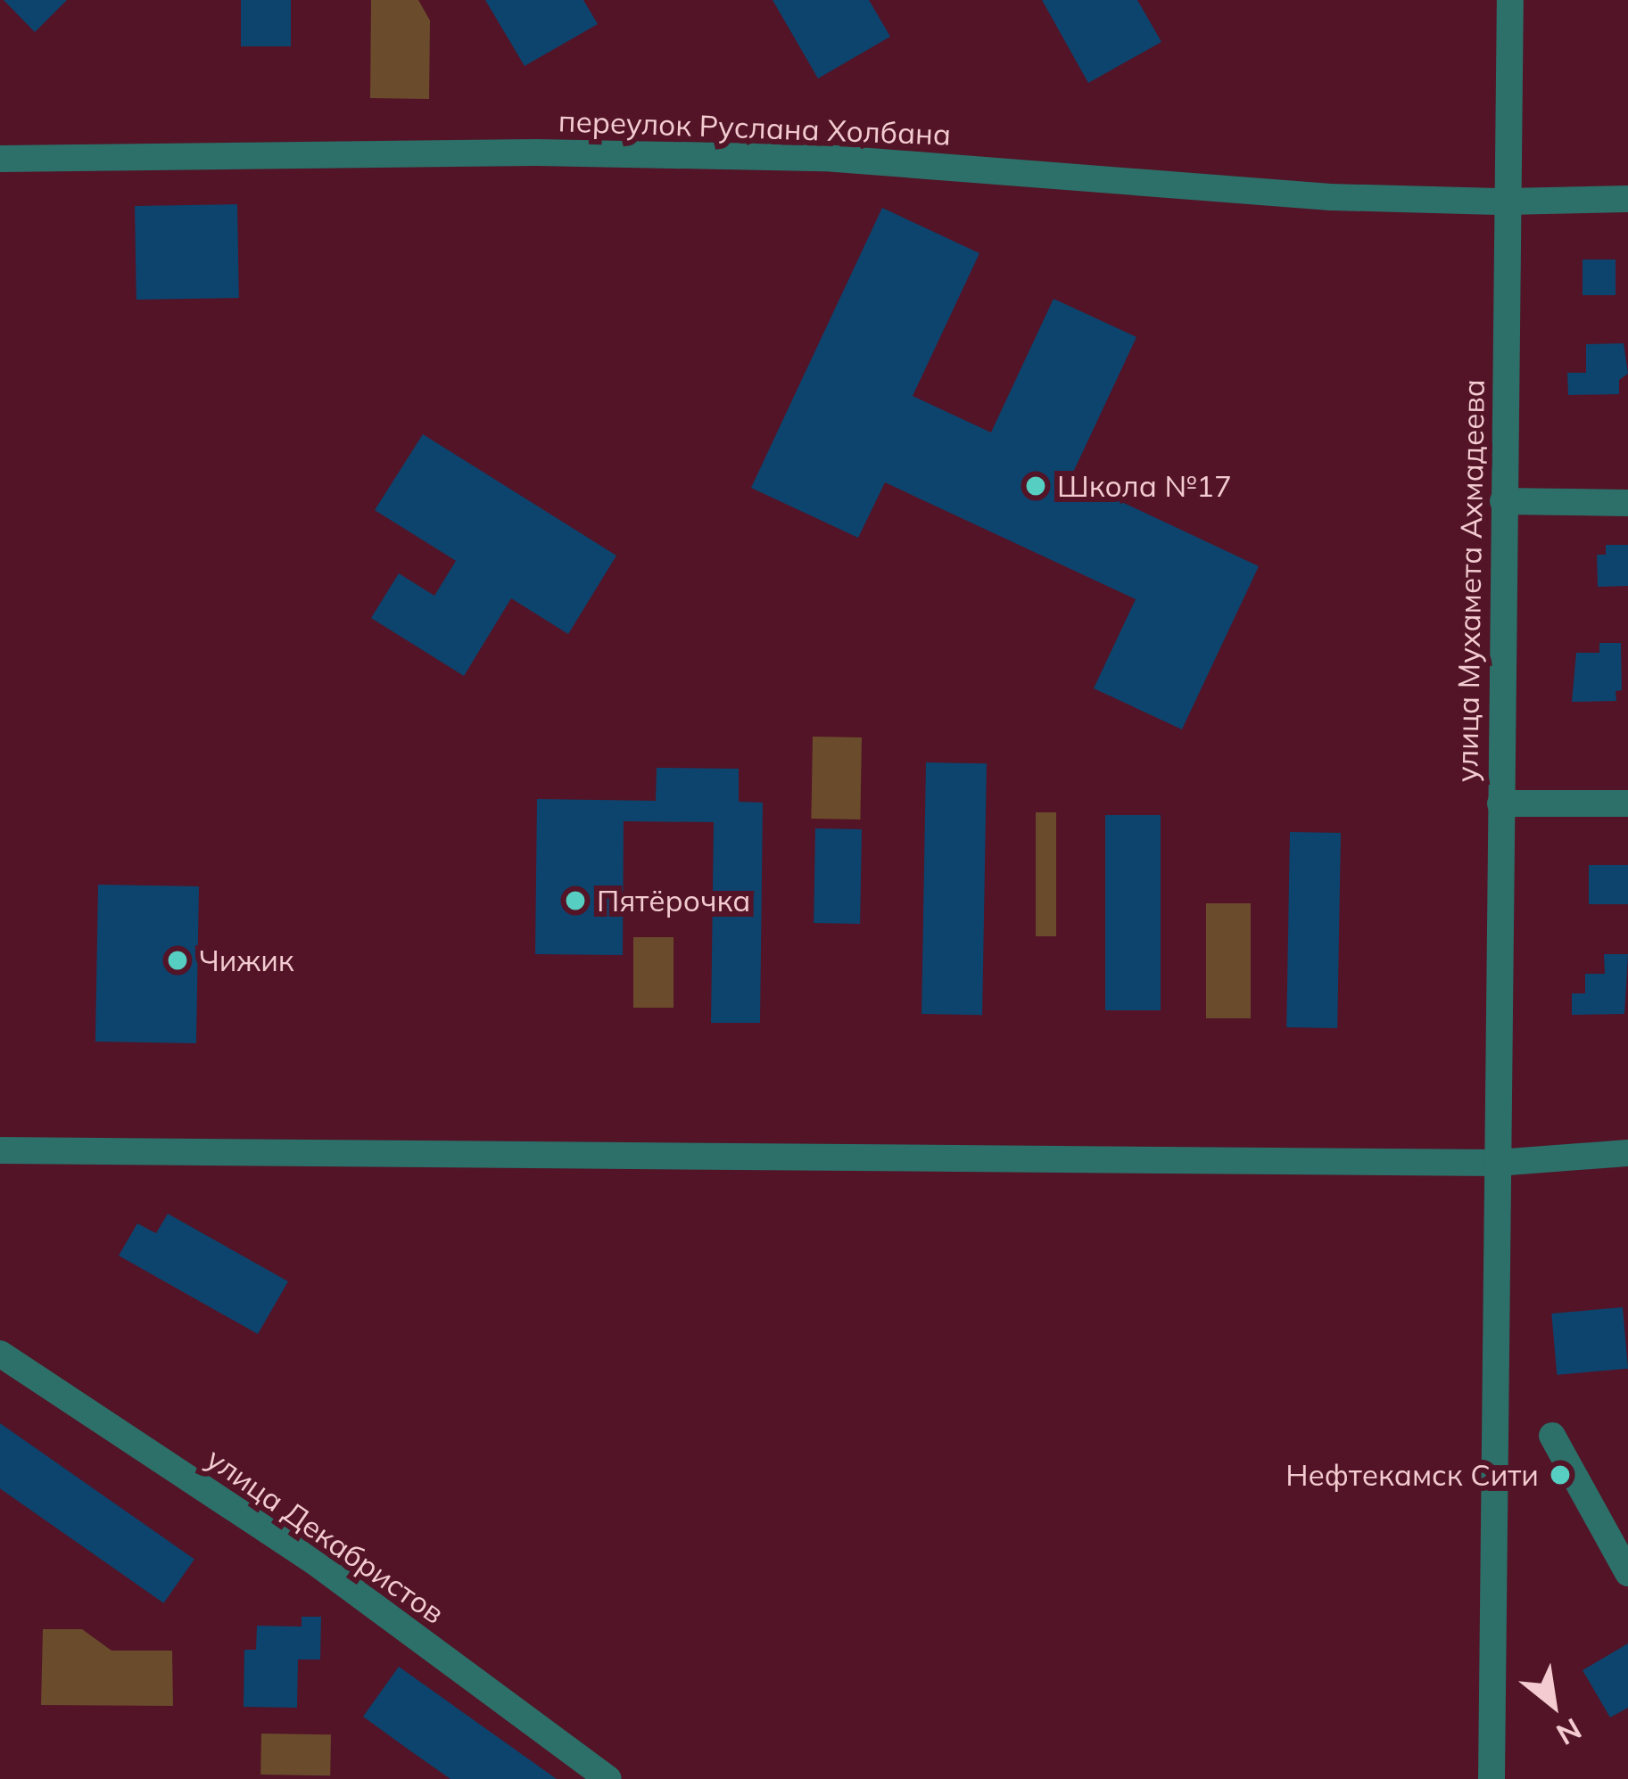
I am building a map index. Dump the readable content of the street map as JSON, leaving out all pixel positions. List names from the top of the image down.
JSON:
{
  "streets": {
    "street": ["переулок Руслана Холбана", "улица Мухамета Ахмадеева", "улица Декабристов"]
  },
  "crossings": [
    ["переулок Руслана Холбана", "улица Мухамета Ахмадеева"]
  ],
  "places": [
    "Школа №17",
    "Пятёрочка",
    "Чижик",
    "Нефтекамск Сити"
  ],
  "north": "bottom right"
}
